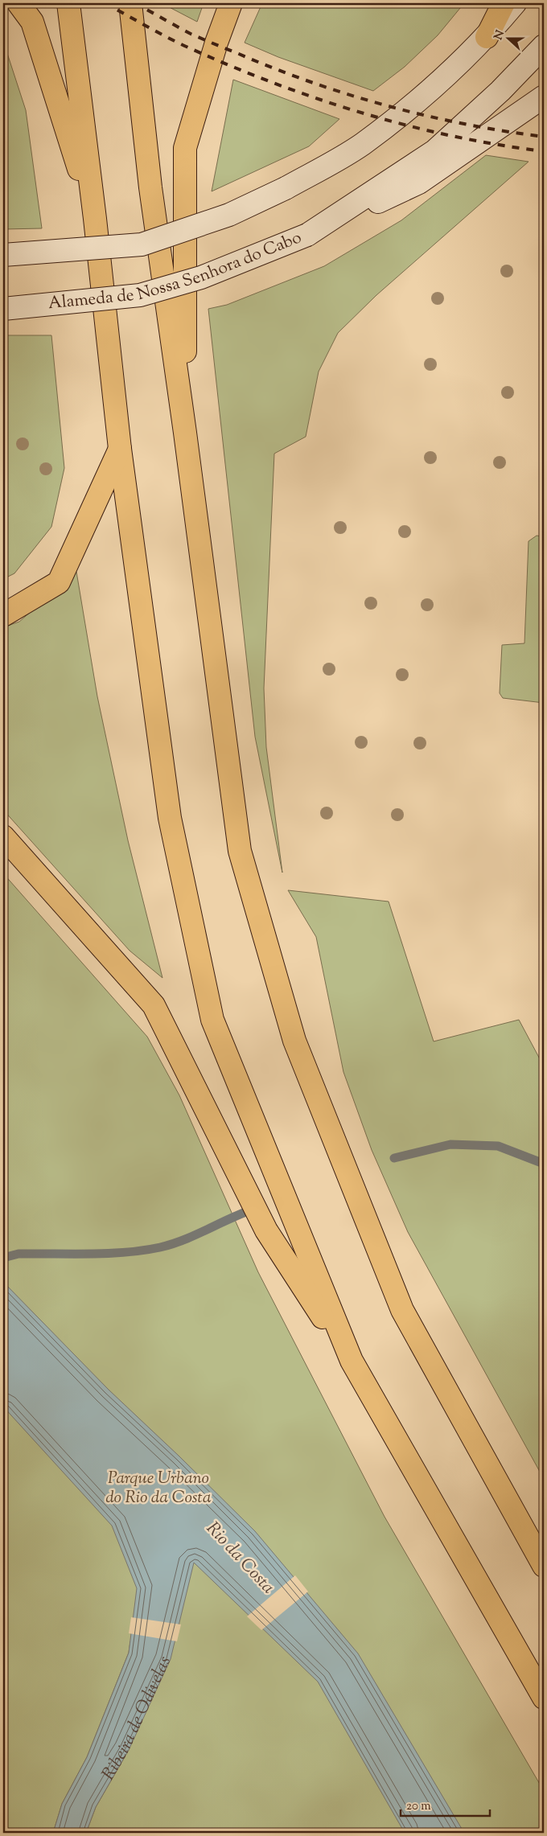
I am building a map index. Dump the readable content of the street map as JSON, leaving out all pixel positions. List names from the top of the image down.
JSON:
{
  "streets": {
    "main road": ["Alameda de Nossa Senhora do Cabo"]
  },
  "water": ["Rio da Costa", "Ribeira de Odivelas"],
  "parks": ["Parque Urbano do Rio da Costa"],
  "scale_bar": "20 m",
  "north": "left"
}
